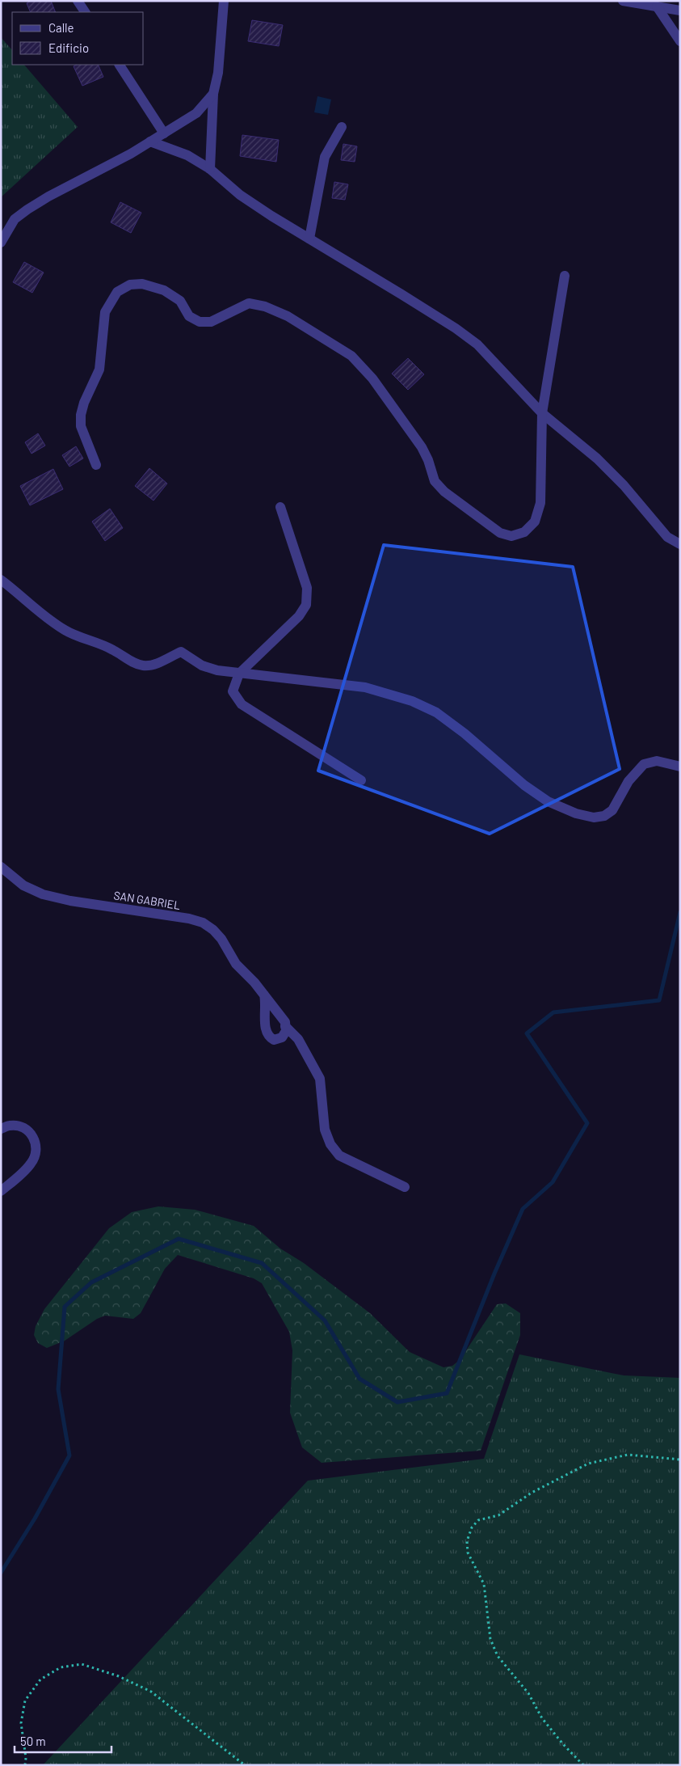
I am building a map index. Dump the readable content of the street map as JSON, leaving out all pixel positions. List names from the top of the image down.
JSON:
{
  "streets": {
    "street": ["SAN GABRIEL"]
  },
  "legend": ["Calle", "Edificio"],
  "scale_bar": "50 m"
}
